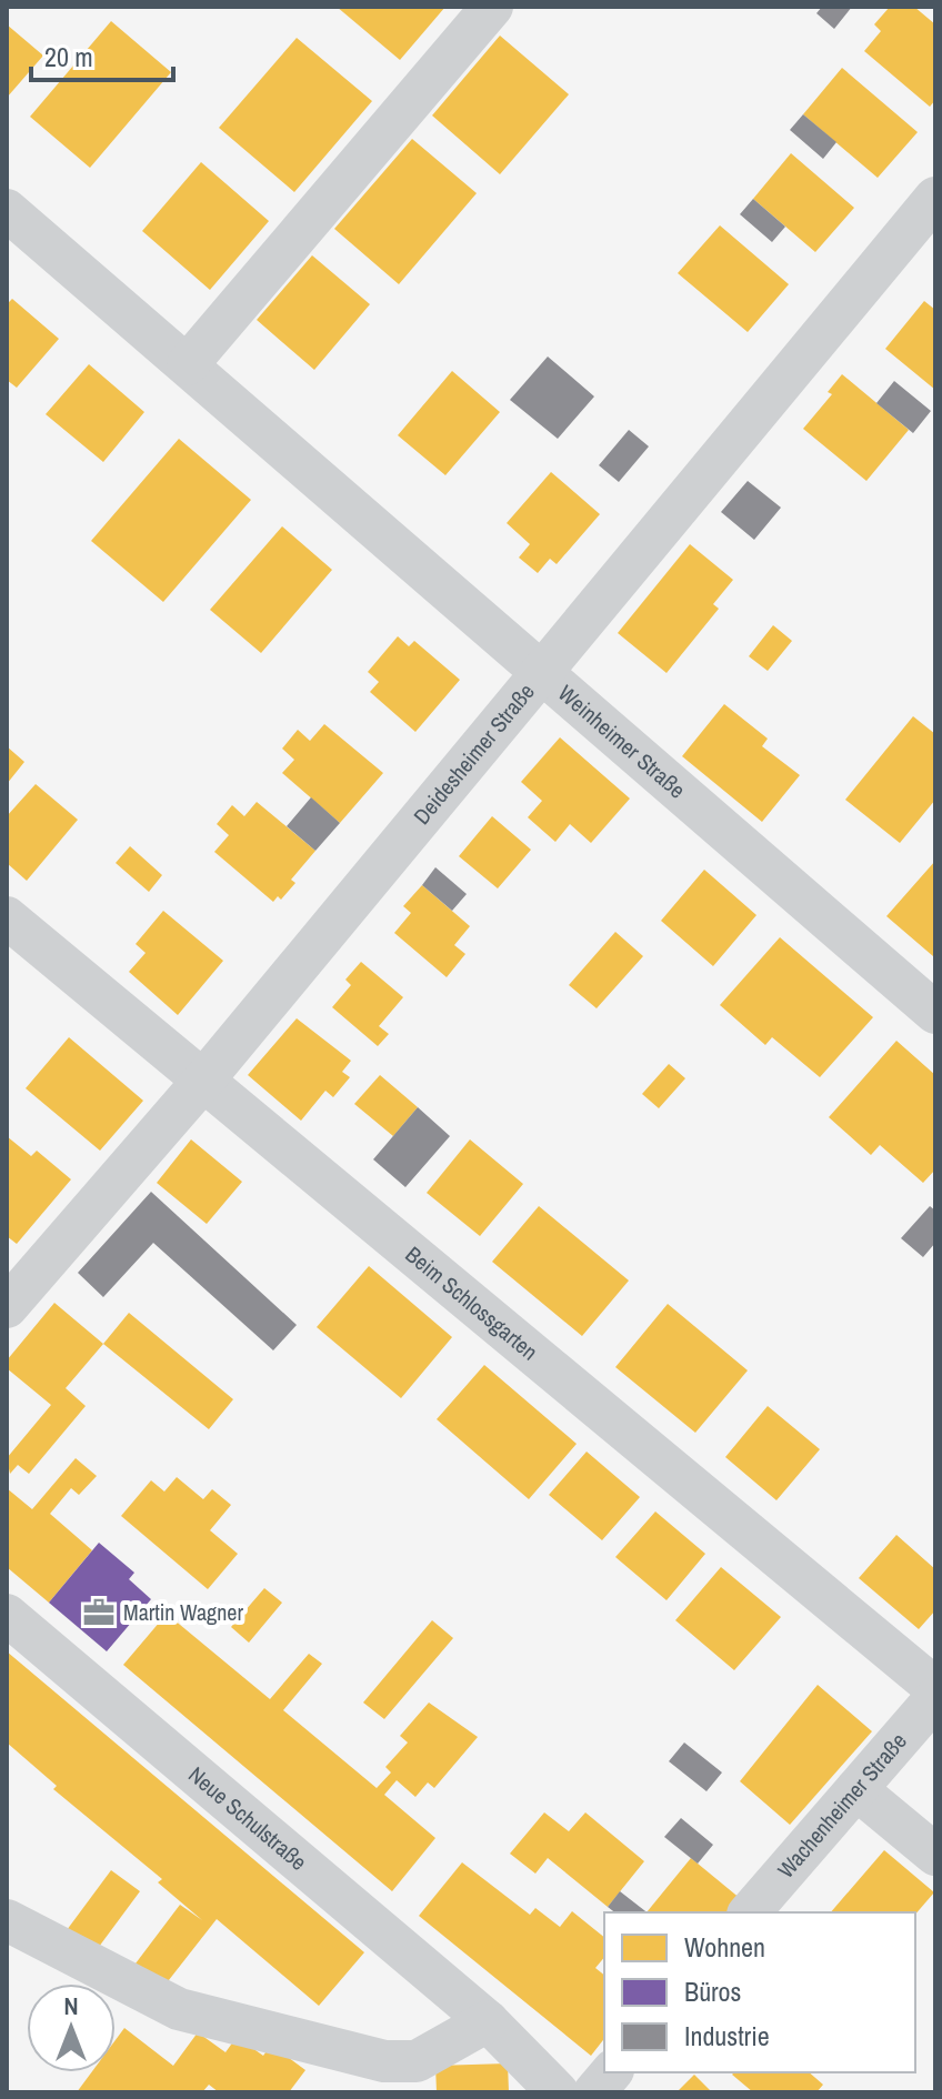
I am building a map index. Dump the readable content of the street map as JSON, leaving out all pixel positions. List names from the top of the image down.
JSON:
{
  "streets": {
    "street": [
      "Weinheimer Straße",
      "Deidesheimer Straße",
      "Beim Schlossgarten",
      "Wachenheimer Straße",
      "Neue Schulstraße"
    ]
  },
  "crossings": [
    ["Weinheimer Straße", "Deidesheimer Straße"],
    ["Deidesheimer Straße", "Beim Schlossgarten"]
  ],
  "places": {
    "office": ["Martin Wagner"]
  },
  "legend": ["Wohnen", "Büros", "Industrie"],
  "scale_bar": "20 m",
  "north": "top"
}
